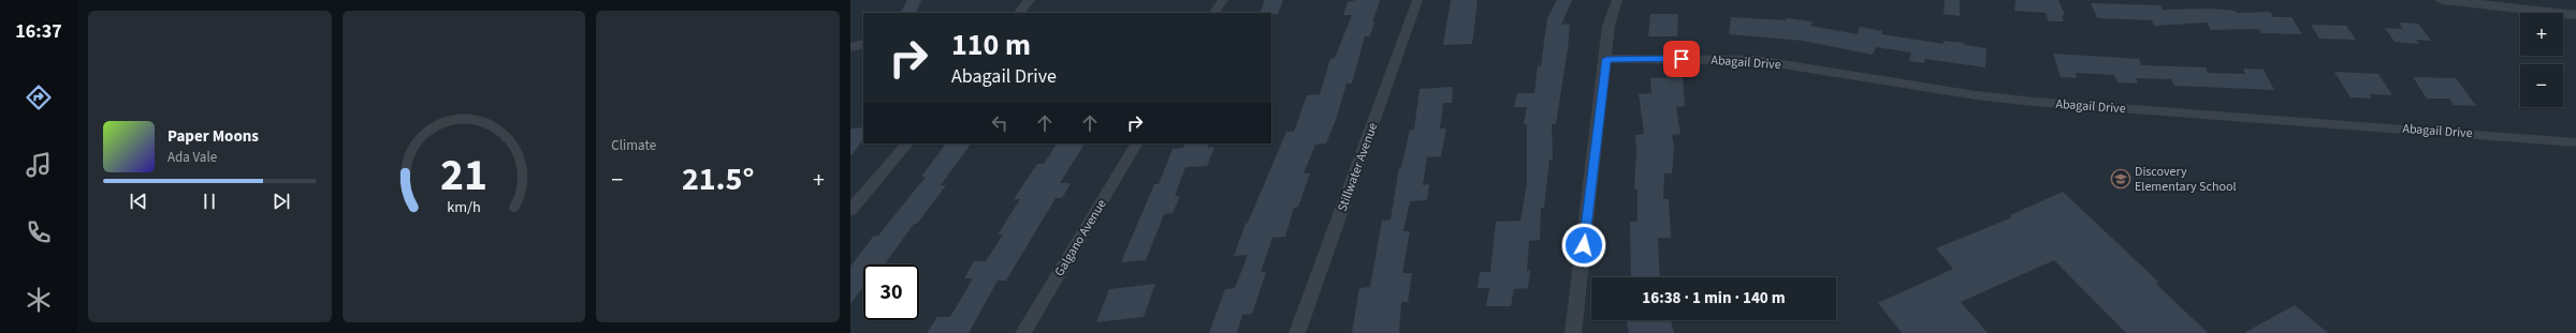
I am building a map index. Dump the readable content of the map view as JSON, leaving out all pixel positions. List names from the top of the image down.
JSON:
{
  "streets": {
    "street": ["Abagail Drive", "Stillwater Avenue", "Galgano Avenue"]
  },
  "places": {
    "school or university": ["Discovery Elementary School"]
  },
  "page": {
    "tabs": "16:37",
    "tile": "Climate",
    "map_buttons": ["+", "−"],
    "turn": ["110 m", "Abagail Drive"],
    "song": ["Paper Moons", "Ada Vale"],
    "heat": ["−", "21.5°", "+"],
    "limit": "30",
    "trip": "16:38 · 1 min · 140 m",
    "gauge": ["21", "km/h"]
  }
}
